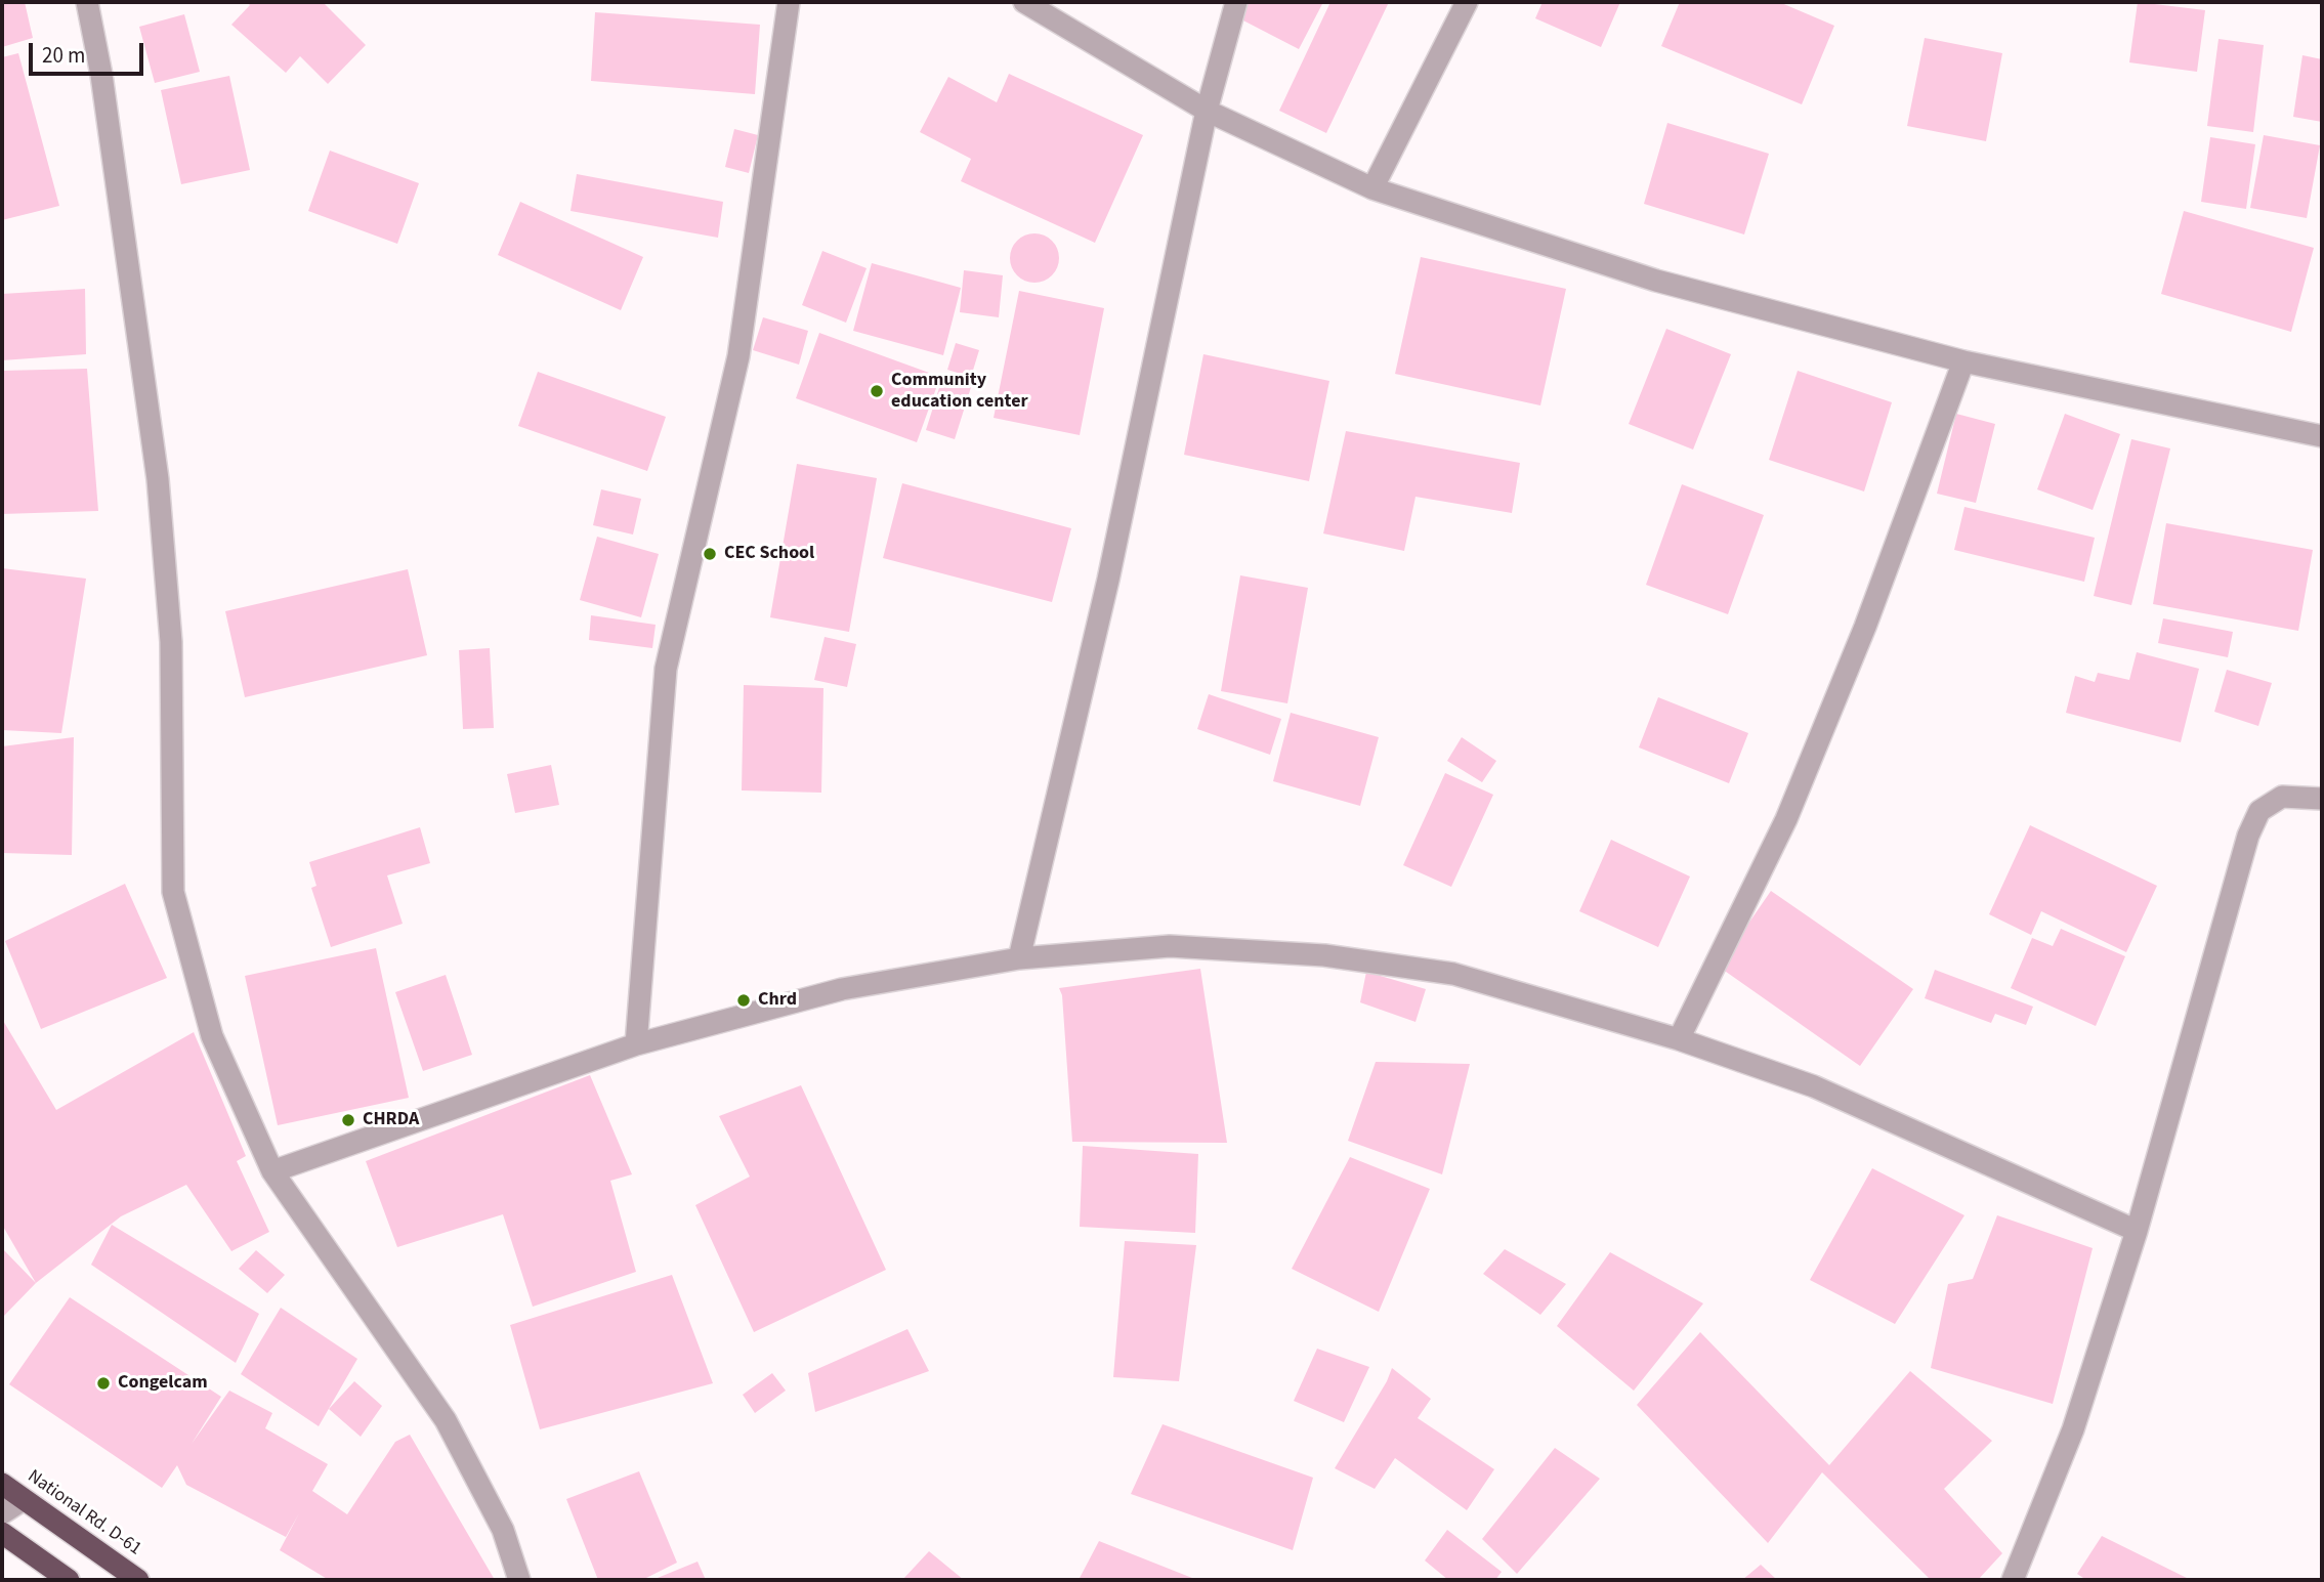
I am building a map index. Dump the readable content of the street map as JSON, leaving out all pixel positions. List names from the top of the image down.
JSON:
{
  "streets": {
    "highway": ["National Rd. D-61"]
  },
  "places": [
    "Community education center",
    "CEC School",
    "Chrd",
    "CHRDA",
    "Congelcam"
  ],
  "scale_bar": "20 m"
}
